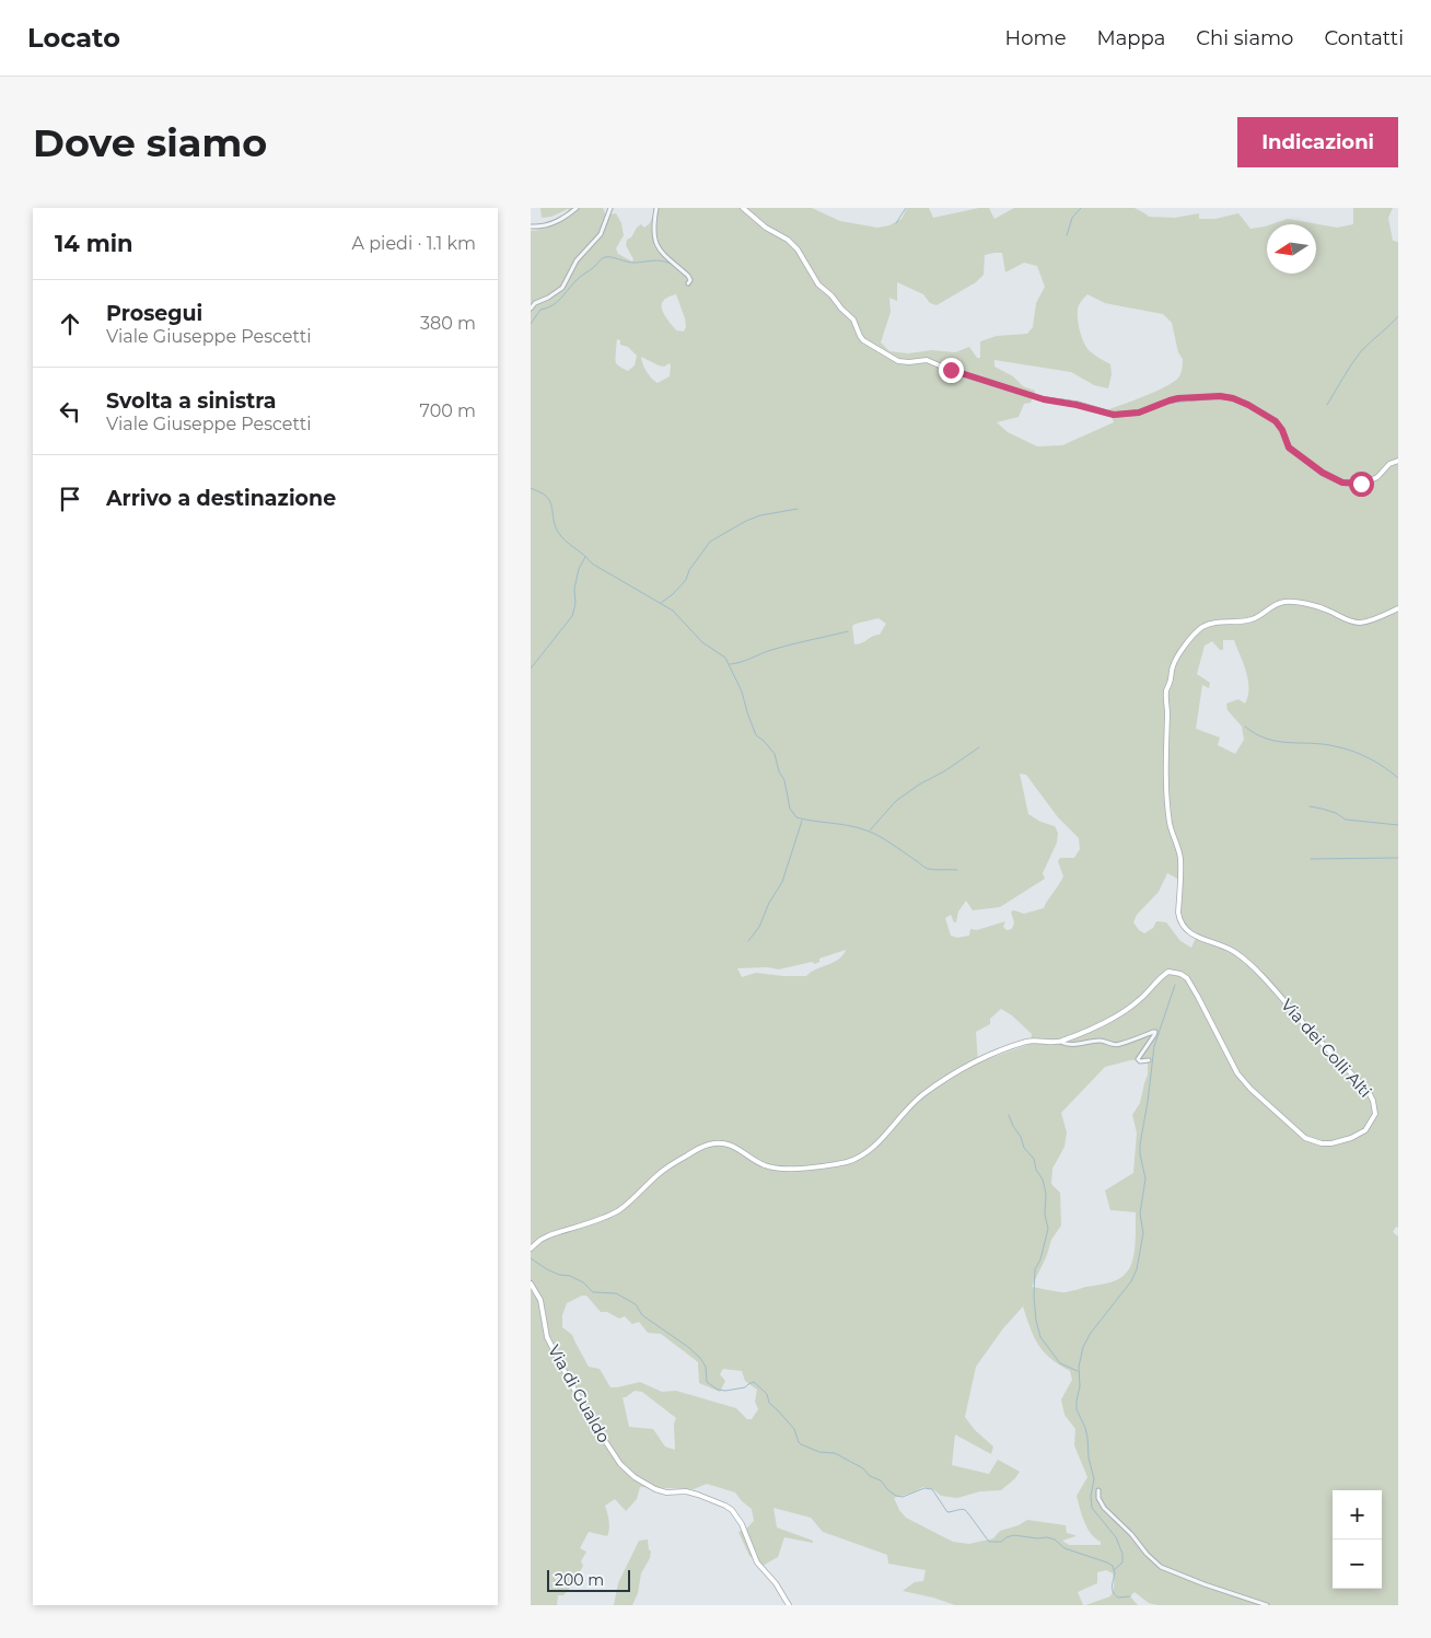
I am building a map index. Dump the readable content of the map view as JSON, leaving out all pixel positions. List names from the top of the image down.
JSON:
{
  "streets": {
    "street": ["Via dei Colli Alti", "Via di Gualdo"]
  },
  "scale_bar": "200 m",
  "north": "left",
  "page": {
    "header": "Locato",
    "nav": [
      "Home",
      "Mappa",
      "Chi siamo",
      "Contatti"
    ],
    "buttons": "Indicazioni",
    "title": "Dove siamo",
    "heading": ["14 min", "A piedi · 1.1 km"],
    "list": [
      ["Prosegui", "Viale Giuseppe Pescetti", "380 m"],
      ["Svolta a sinistra", "Viale Giuseppe Pescetti", "700 m"],
      "Arrivo a destinazione"
    ],
    "map_buttons": ["+", "−"],
    "scale": "200 m"
  }
}
